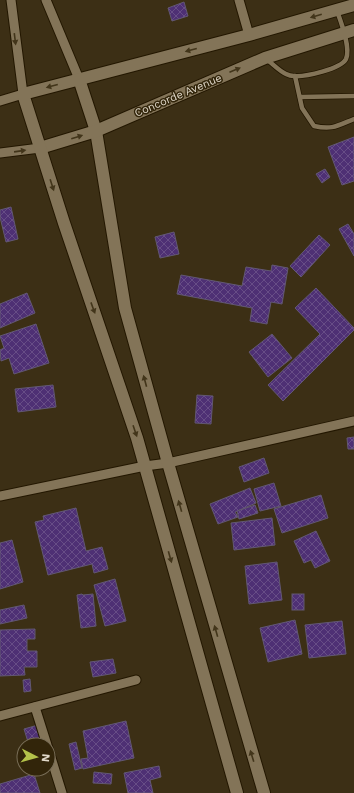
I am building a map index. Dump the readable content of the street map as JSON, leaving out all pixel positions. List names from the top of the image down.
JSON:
{
  "streets": {
    "street": ["Concorde Avenue"]
  },
  "north": "right"
}
